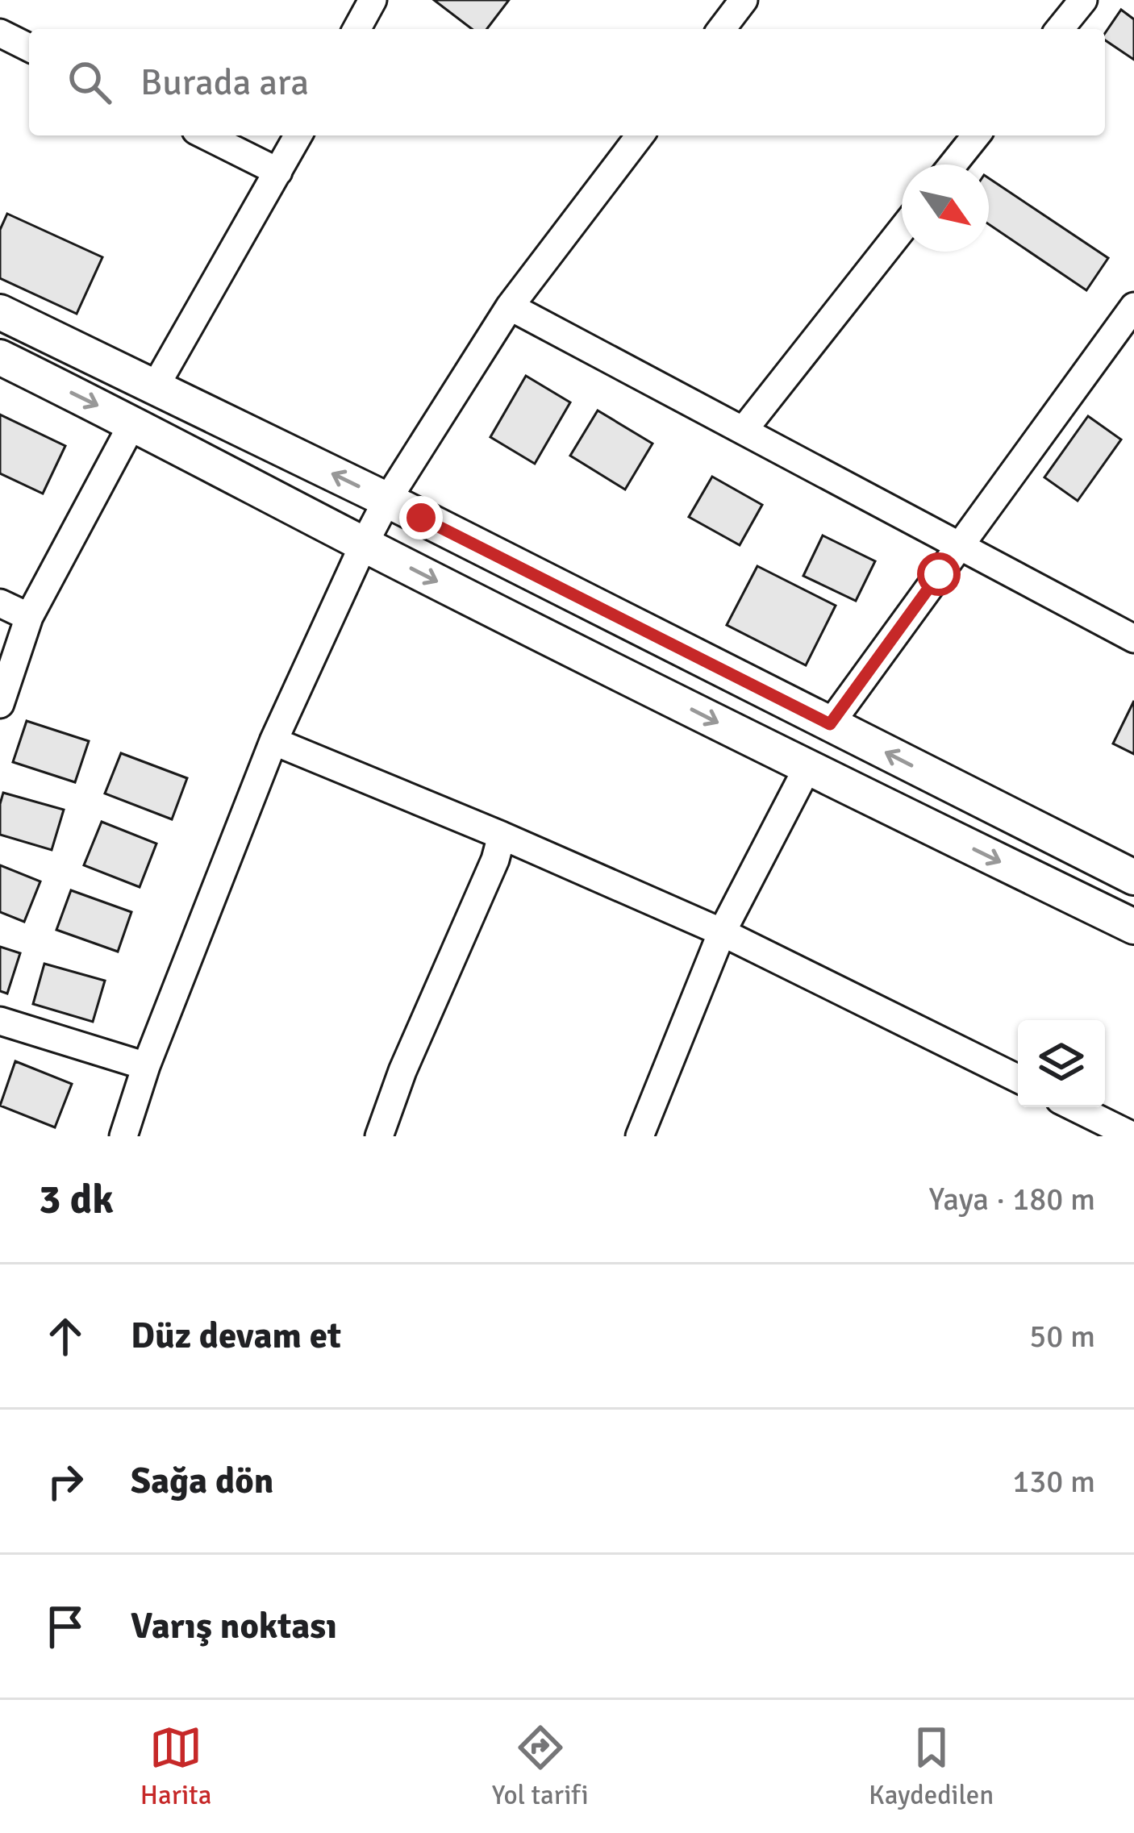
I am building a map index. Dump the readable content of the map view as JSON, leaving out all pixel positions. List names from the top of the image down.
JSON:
{
  "north": "bottom right",
  "page": {
    "search": "Burada ara",
    "heading": ["3 dk", "Yaya · 180 m"],
    "list": [
      ["Düz devam et", "50 m"],
      ["Sağa dön", "130 m"],
      "Varış noktası"
    ],
    "nav": ["Harita", "Yol tarifi", "Kaydedilen"]
  }
}
